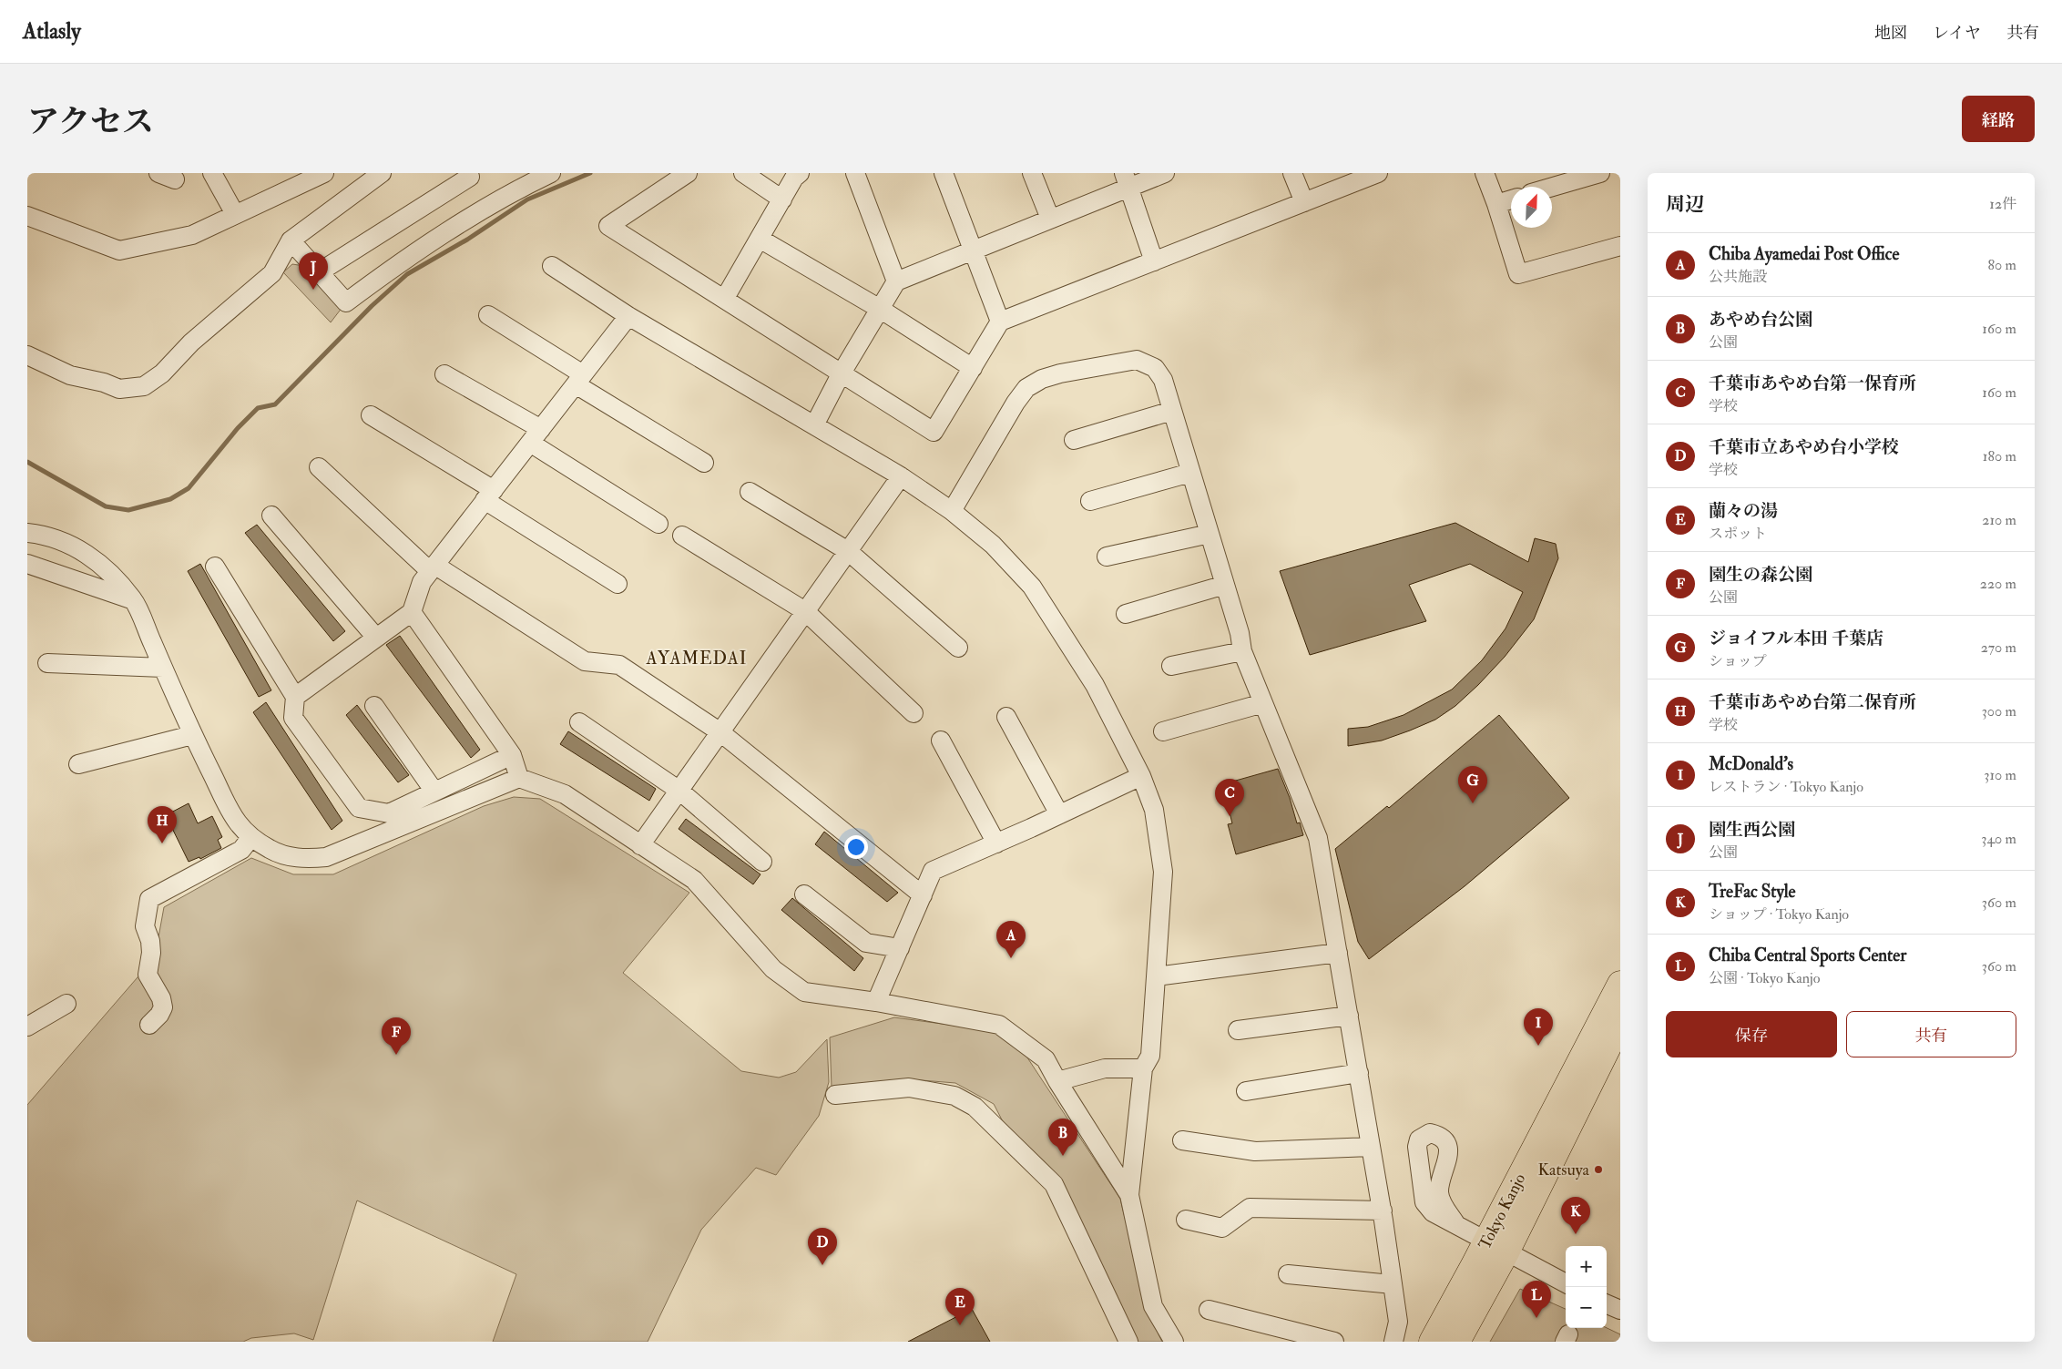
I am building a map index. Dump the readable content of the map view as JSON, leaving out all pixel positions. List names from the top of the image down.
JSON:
{
  "streets": {
    "highway": ["Tokyo Kanjo"]
  },
  "districts": ["AYAMEDAI"],
  "places": ["Katsuya"],
  "north": "top right",
  "page": {
    "header": "Atlasly",
    "nav": ["地図", "レイヤ", "共有"],
    "title": "アクセス",
    "buttons": [
      "経路",
      ["保存", "共有"]
    ],
    "heading": ["周辺", "12件"],
    "list": [
      {
        "mark": "A",
        "name": "Chiba Ayamedai Post Office",
        "note": "公共施設",
        "value": "80 m"
      },
      {
        "mark": "B",
        "name": "あやめ台公園",
        "note": "公園",
        "value": "160 m"
      },
      {
        "mark": "C",
        "name": "千葉市あやめ台第一保育所",
        "note": "学校",
        "value": "160 m"
      },
      {
        "mark": "D",
        "name": "千葉市立あやめ台小学校",
        "note": "学校",
        "value": "180 m"
      },
      {
        "mark": "E",
        "name": "蘭々の湯",
        "note": "スポット",
        "value": "210 m"
      },
      {
        "mark": "F",
        "name": "園生の森公園",
        "note": "公園",
        "value": "220 m"
      },
      {
        "mark": "G",
        "name": "ジョイフル本田 千葉店",
        "note": "ショップ",
        "value": "270 m"
      },
      {
        "mark": "H",
        "name": "千葉市あやめ台第二保育所",
        "note": "学校",
        "value": "300 m"
      },
      {
        "mark": "I",
        "name": "McDonald's",
        "note": "レストラン · Tokyo Kanjo",
        "value": "310 m"
      },
      {
        "mark": "J",
        "name": "園生西公園",
        "note": "公園",
        "value": "340 m"
      },
      {
        "mark": "K",
        "name": "TreFac Style",
        "note": "ショップ · Tokyo Kanjo",
        "value": "360 m"
      },
      {
        "mark": "L",
        "name": "Chiba Central Sports Center",
        "note": "公園 · Tokyo Kanjo",
        "value": "360 m"
      }
    ],
    "pins": [
      "J",
      "G",
      "C",
      "H",
      "A",
      "I",
      "F",
      "B",
      "K",
      "D",
      "L",
      "E"
    ],
    "map_buttons": ["+", "−"]
  }
}
